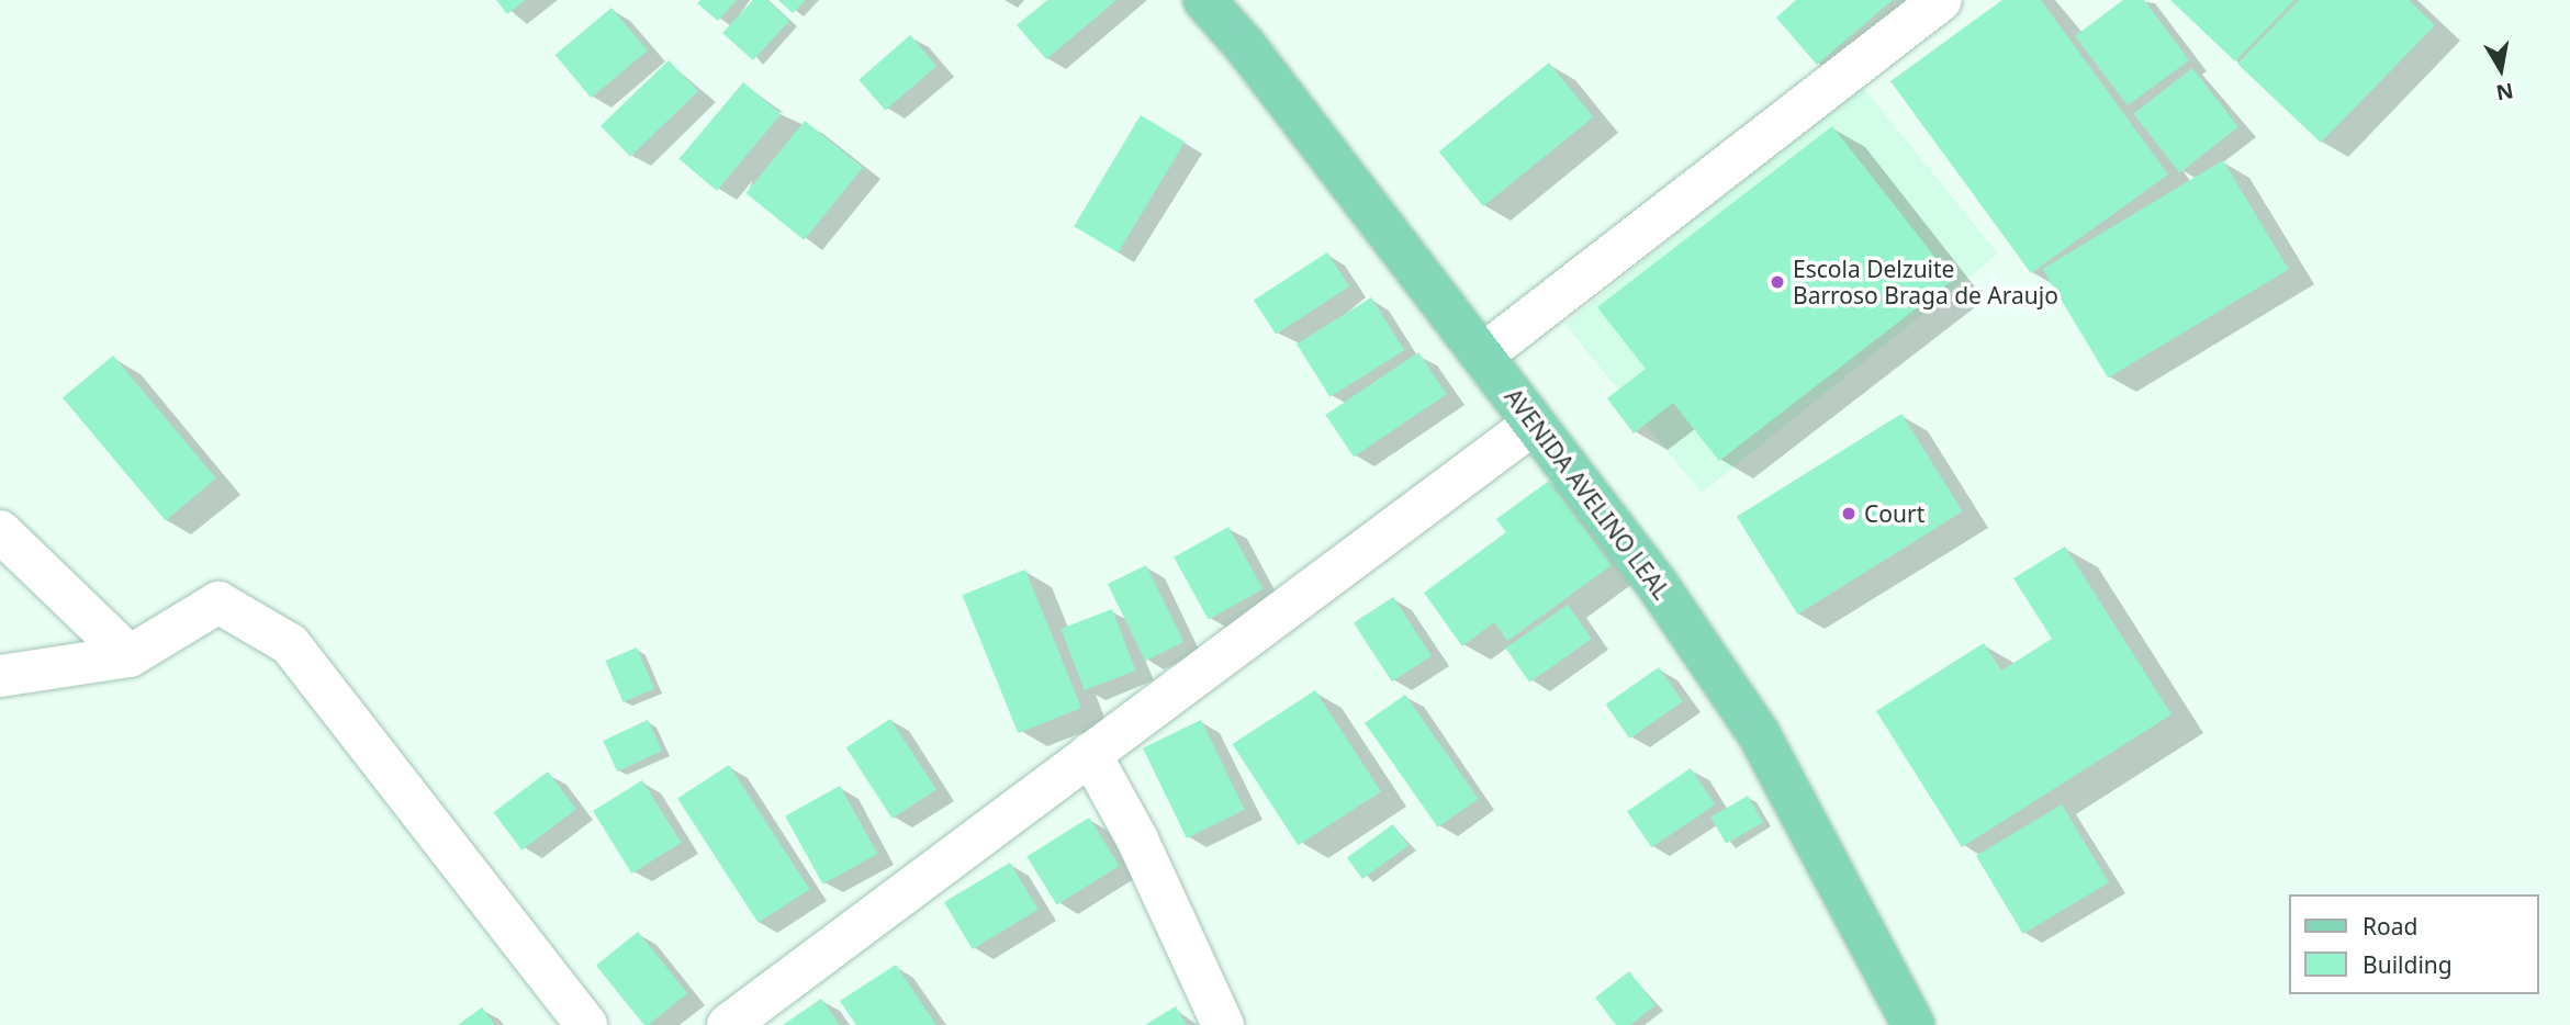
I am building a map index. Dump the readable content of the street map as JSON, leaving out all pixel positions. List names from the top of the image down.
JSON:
{
  "streets": {
    "main road": ["AVENIDA AVELINO LEAL"]
  },
  "places": ["Escola Delzuite Barroso Braga de Araujo", "Court"],
  "legend": ["Road", "Building"],
  "north": "bottom"
}
